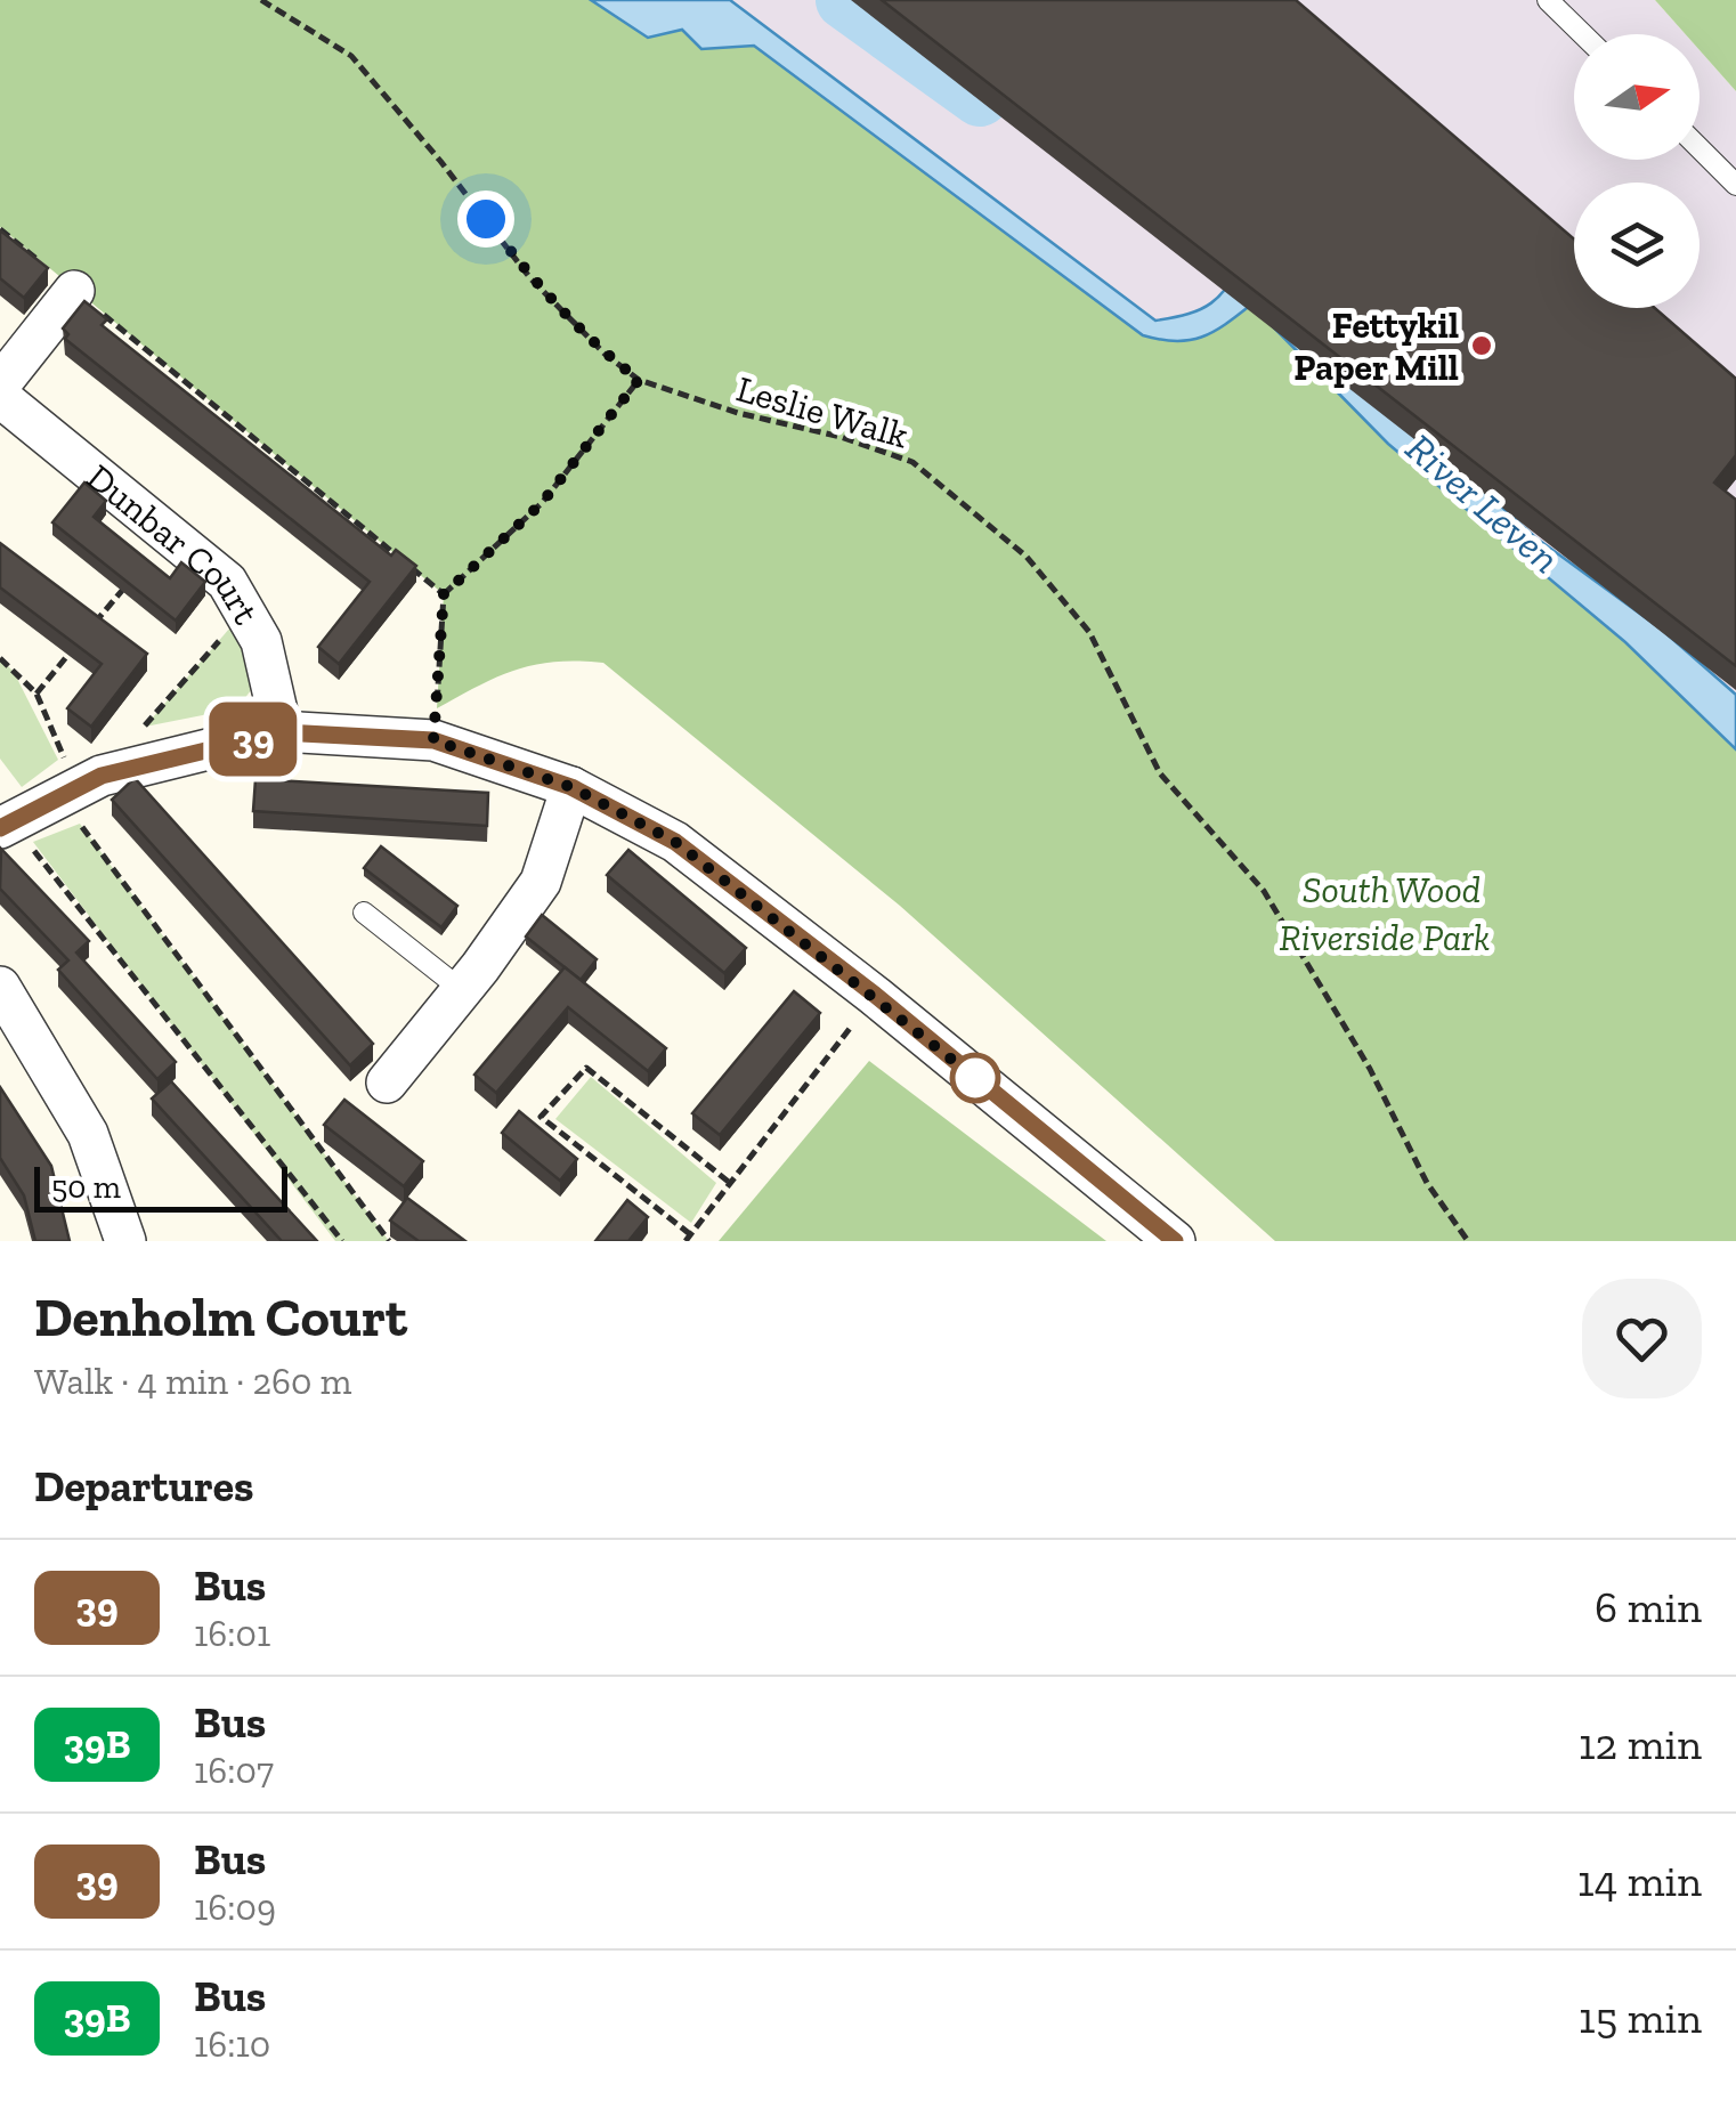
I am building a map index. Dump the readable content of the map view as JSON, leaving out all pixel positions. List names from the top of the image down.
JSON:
{
  "streets": {
    "street": ["Dunbar Court"],
    "path": ["Leslie Walk"]
  },
  "water": ["River Leven"],
  "parks": ["South Wood", "Riverside Park"],
  "places": ["Fettykil Paper Mill"],
  "lines": ["bus line 39"],
  "scale_bar": "50 m",
  "north": "right",
  "page": {
    "on_map": "39",
    "scale": "50 m",
    "heading": [
      ["Denholm Court", "Walk · 4 min · 260 m"],
      "Departures"
    ],
    "list": [
      {
        "mark": "39",
        "name": "Bus",
        "note": "16:01",
        "value": "6 min"
      },
      {
        "mark": "39B",
        "name": "Bus",
        "note": "16:07",
        "value": "12 min"
      },
      {
        "mark": "39",
        "name": "Bus",
        "note": "16:09",
        "value": "14 min"
      },
      {
        "mark": "39B",
        "name": "Bus",
        "note": "16:10",
        "value": "15 min"
      }
    ]
  }
}
